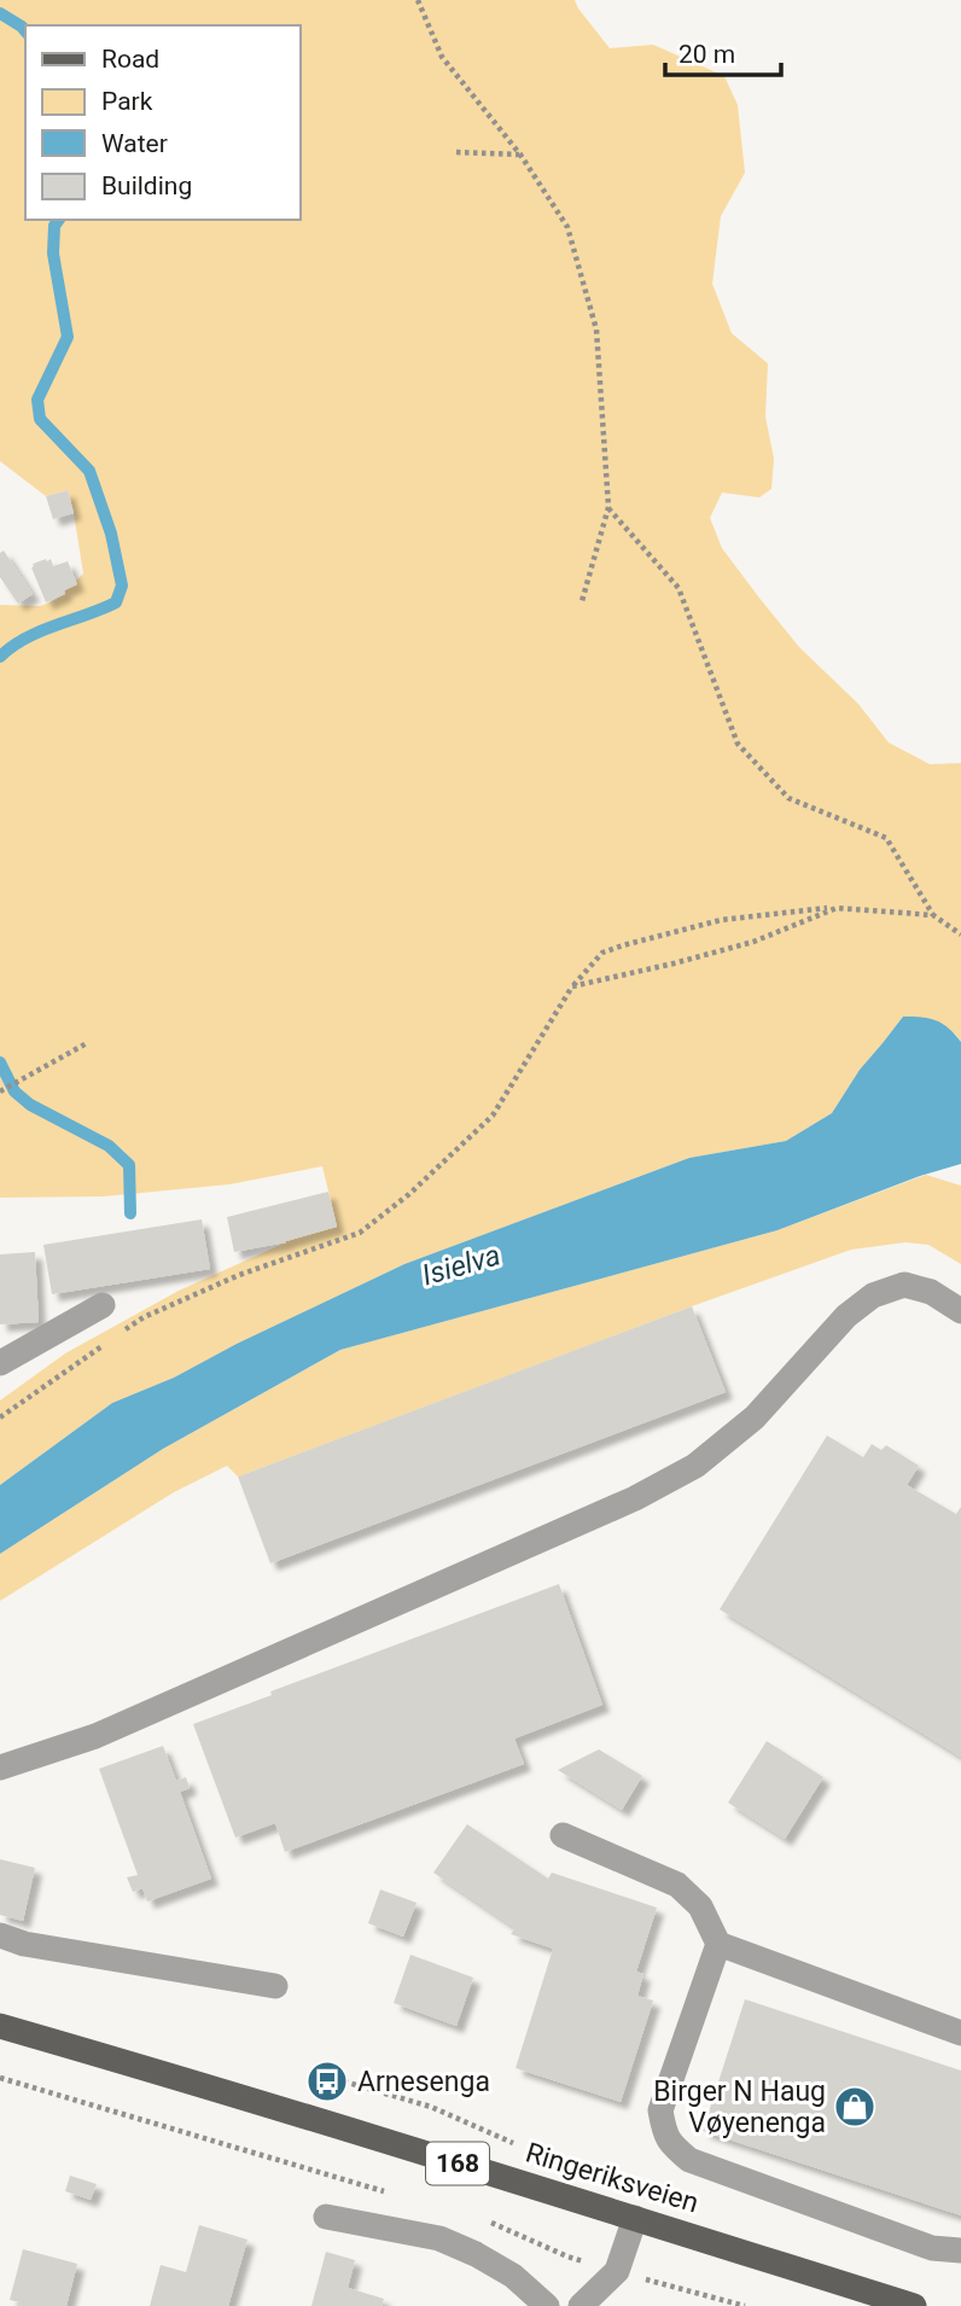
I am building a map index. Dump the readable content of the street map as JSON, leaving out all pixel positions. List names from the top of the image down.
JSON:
{
  "streets": {
    "main road": ["168", "Ringeriksveien"]
  },
  "water": ["Isielva"],
  "places": {
    "bus stop": ["Arnesenga"],
    "shop": ["Birger N Haug Vøyenenga"]
  },
  "legend": [
    "Road",
    "Park",
    "Water",
    "Building"
  ],
  "scale_bar": "20 m"
}
